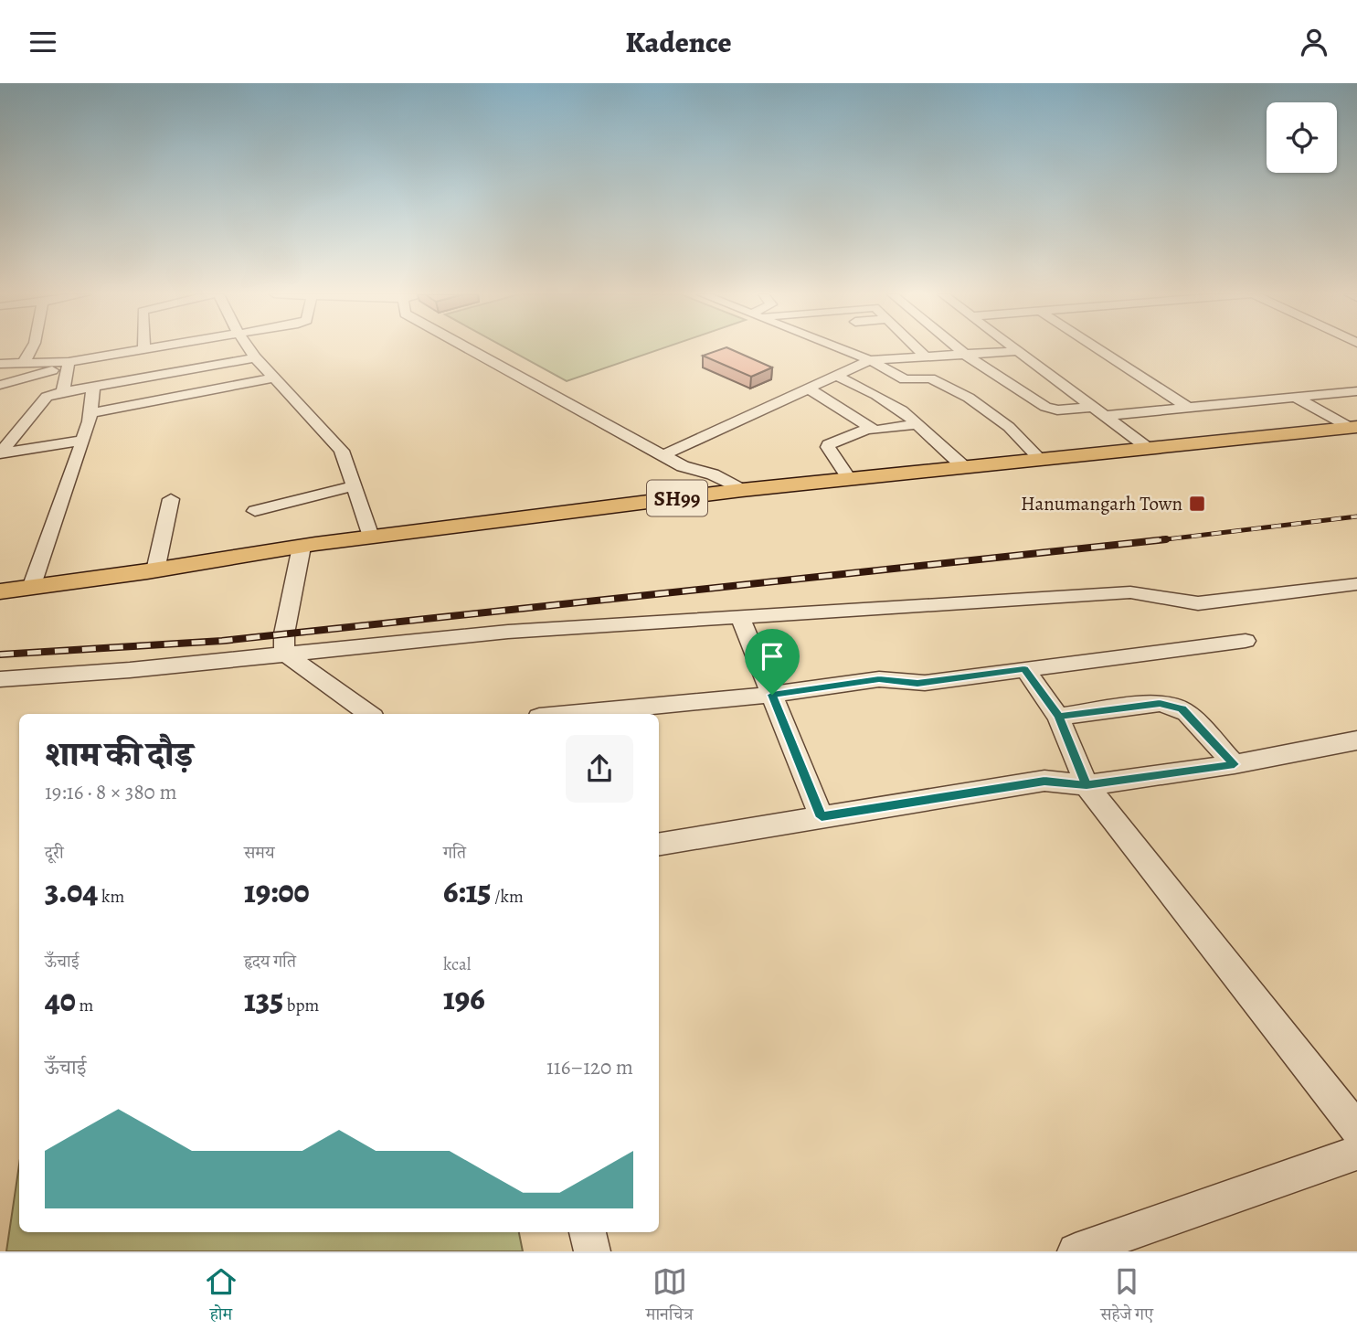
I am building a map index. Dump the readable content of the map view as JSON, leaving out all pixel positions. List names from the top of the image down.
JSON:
{
  "streets": {
    "main road": ["SH99"]
  },
  "places": {
    "transit": ["Hanumangarh Town"]
  },
  "page": {
    "header": "Kadence",
    "heading": ["शाम की दौड़", "19:16 · 8 × 380 m"],
    "stats": [
      ["दूरी", "3.04 km"],
      ["समय", "19:00"],
      ["गति", "6:15 /km"],
      ["ऊँचाई", "40 m"],
      ["हृदय गति", "135 bpm"],
      ["kcal", "196"]
    ],
    "chart": ["ऊँचाई", "116–120 m"],
    "tabs": ["होम", "मानचित्र", "सहेजे गए"]
  }
}
